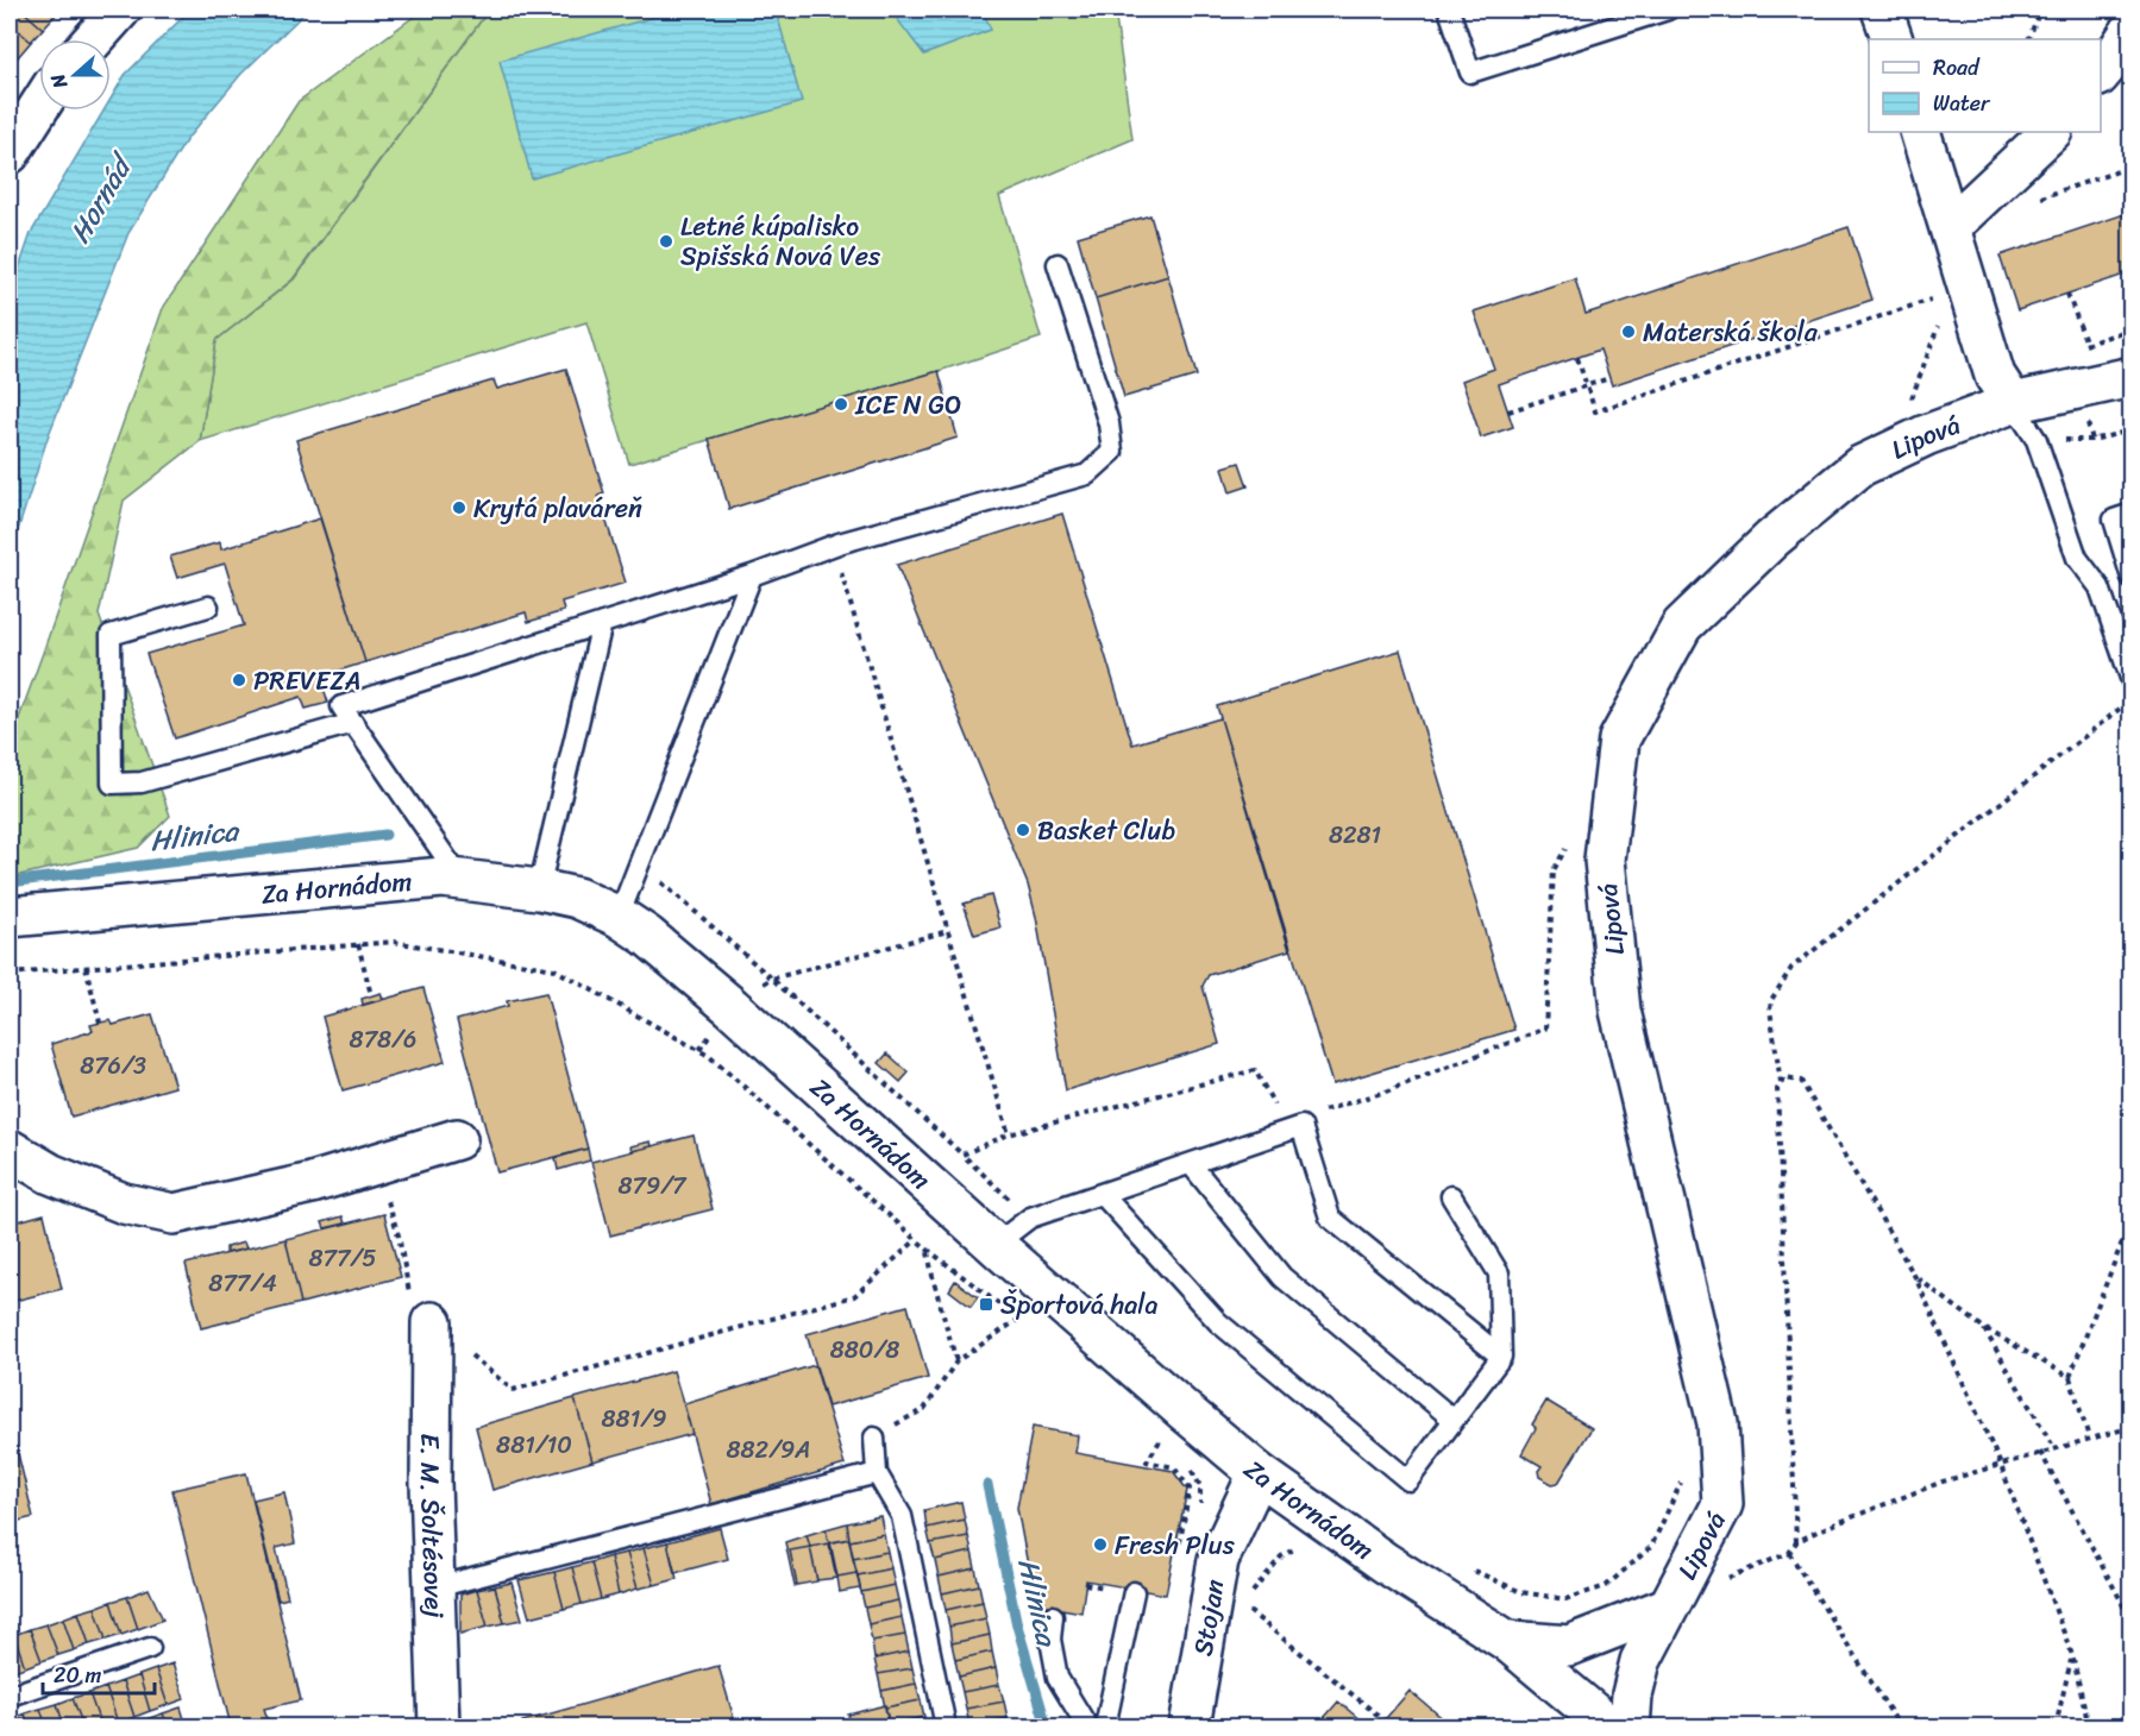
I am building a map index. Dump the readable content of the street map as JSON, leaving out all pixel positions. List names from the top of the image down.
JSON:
{
  "streets": {
    "street": [
      "Lipová",
      "Za Hornádom",
      "E. M. Šoltésovej",
      "Stojan"
    ]
  },
  "crossings": [
    ["Lipová", "Za Hornádom"],
    ["Za Hornádom", "Stojan"]
  ],
  "water": ["Hornád", "Hlinica"],
  "places": {
    "other": [
      "Letné kúpalisko Spišská Nová Ves",
      "Materská škola",
      "ICE N GO",
      "Krytá plaváreň",
      "PREVEZA",
      "Basket Club",
      "Fresh Plus"
    ],
    "transit": ["Športová hala"]
  },
  "house_numbers": [
    "8281",
    "878/6",
    "876/3",
    "879/7",
    "877/5",
    "877/4",
    "880/8",
    "881/9",
    "881/10",
    "882/9A"
  ],
  "legend": ["Road", "Water"],
  "scale_bar": "20 m",
  "north": "left"
}
